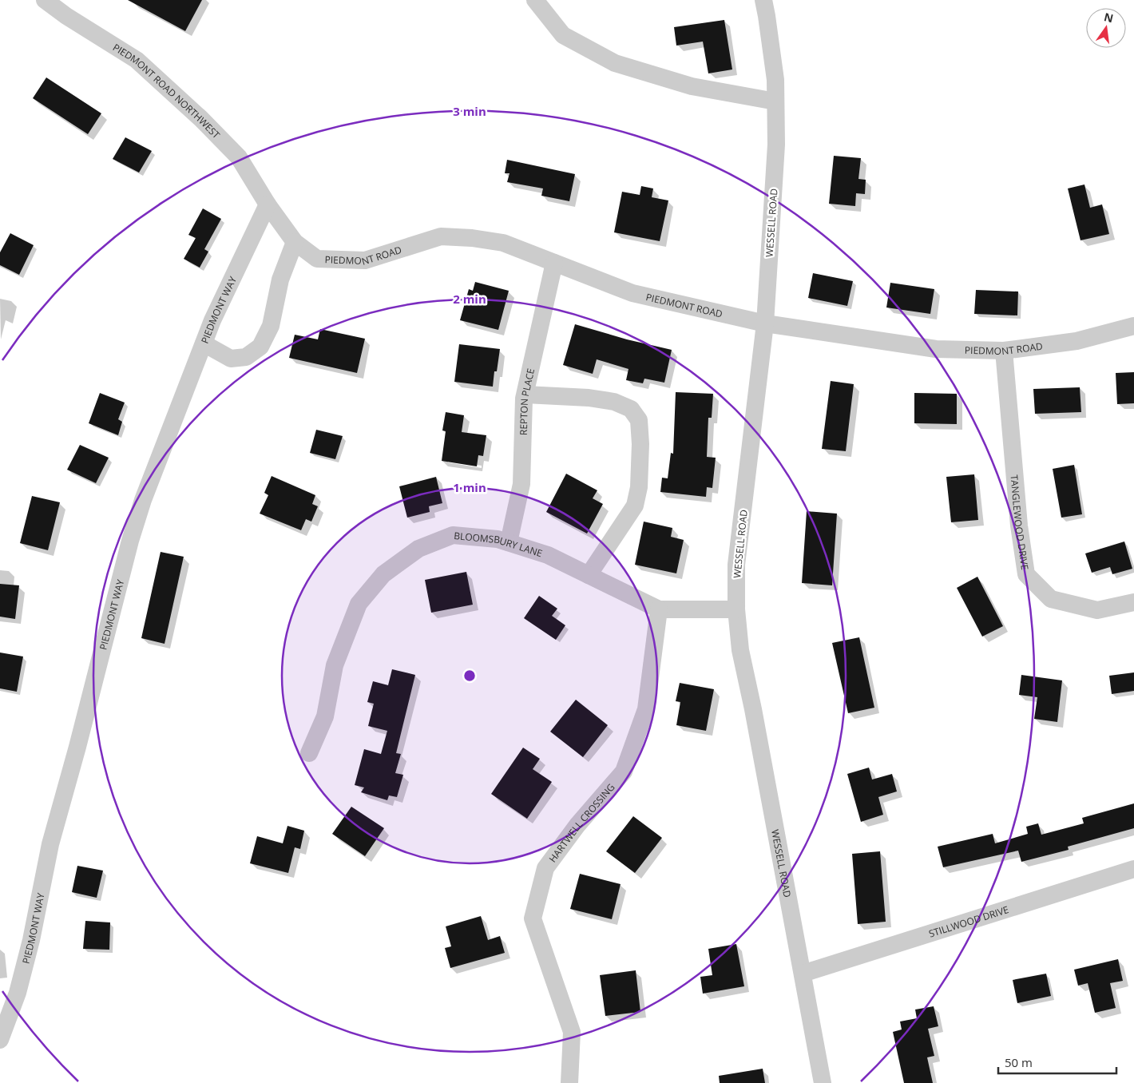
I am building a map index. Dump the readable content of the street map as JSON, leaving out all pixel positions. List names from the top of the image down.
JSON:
{
  "streets": {
    "street": [
      "PIEDMONT ROAD NORTHWEST",
      "WESSELL ROAD",
      "PIEDMONT ROAD",
      "PIEDMONT WAY",
      "REPTON PLACE",
      "TANGLEWOOD DRIVE",
      "BLOOMSBURY LANE",
      "HARTWELL CROSSING",
      "STILLWOOD DRIVE"
    ]
  },
  "crossings": [
    ["PIEDMONT ROAD NORTHWEST", "PIEDMONT ROAD"],
    ["PIEDMONT ROAD NORTHWEST", "PIEDMONT WAY"],
    ["WESSELL ROAD", "PIEDMONT ROAD"],
    ["WESSELL ROAD", "BLOOMSBURY LANE"],
    ["WESSELL ROAD", "STILLWOOD DRIVE"],
    ["PIEDMONT ROAD", "PIEDMONT WAY"],
    ["PIEDMONT ROAD", "REPTON PLACE"],
    ["PIEDMONT ROAD", "TANGLEWOOD DRIVE"],
    ["REPTON PLACE", "BLOOMSBURY LANE"],
    ["BLOOMSBURY LANE", "HARTWELL CROSSING"]
  ],
  "scale_bar": "50 m",
  "north": "top",
  "rings": ["3 min", "2 min", "1 min"]
}
